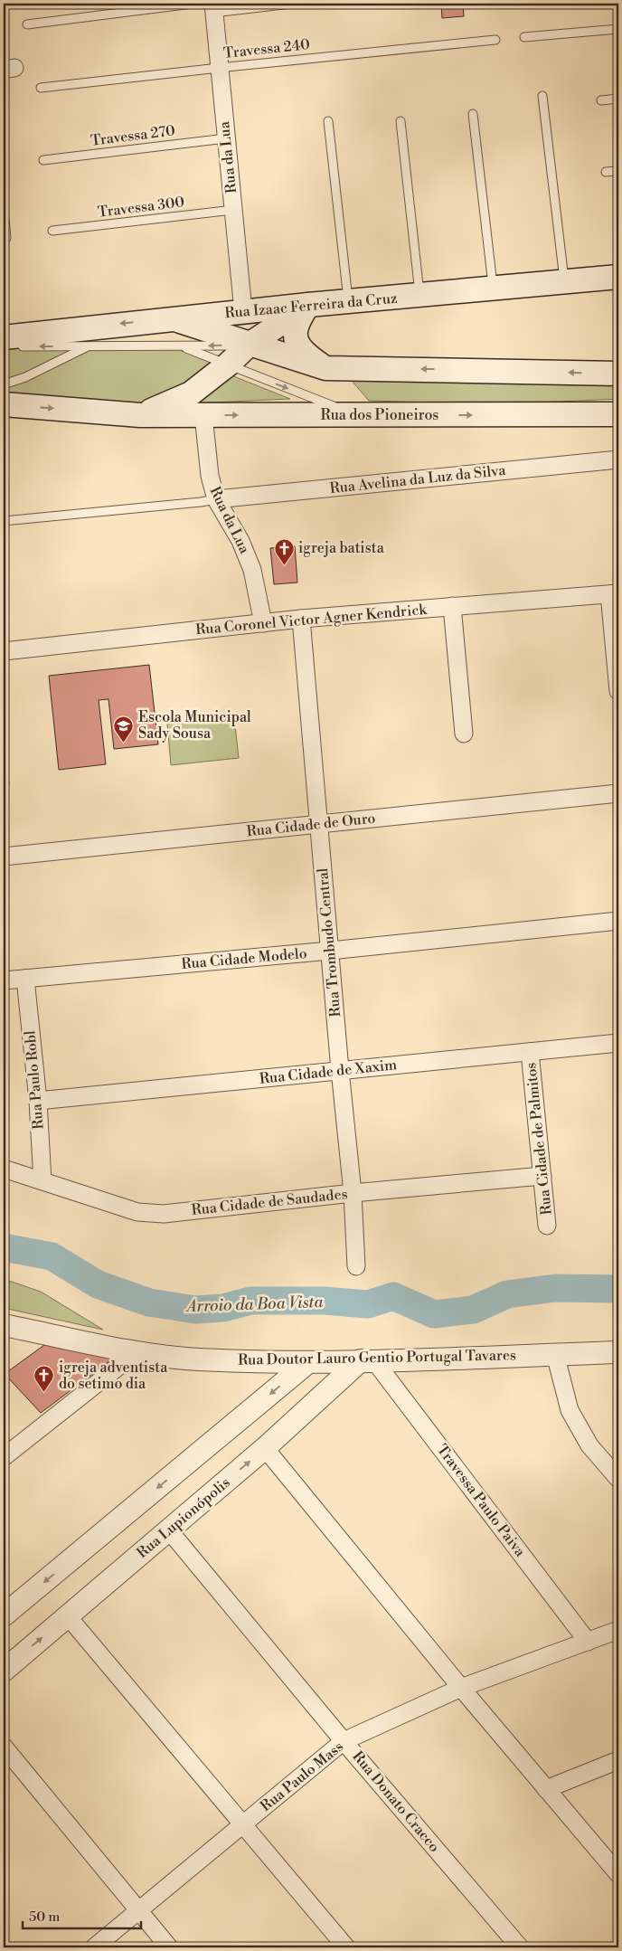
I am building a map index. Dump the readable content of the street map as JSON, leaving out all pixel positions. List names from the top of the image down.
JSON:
{
  "streets": {
    "main road": ["Rua Izaac Ferreira da Cruz", "Rua dos Pioneiros"],
    "street": [
      "Rua da Lua",
      "Rua Avelina da Luz da Silva",
      "Rua Coronel Victor Agner Kendrick",
      "Rua Cidade de Ouro",
      "Rua Trombudo Central",
      "Rua Cidade Modelo",
      "Rua Cidade de Xaxim",
      "Rua Paulo Robl",
      "Rua Cidade de Palmitos",
      "Rua Cidade de Saudades",
      "Rua Doutor Lauro Gentio Portugal Tavares",
      "Travessa Paulo Paiva",
      "Rua Lupionópolis",
      "Rua Paulo Mass",
      "Rua Donato Cracco"
    ],
    "lane": ["Travessa 240", "Travessa 270", "Travessa 300"]
  },
  "crossings": [
    ["Travessa 240", "Rua da Lua"],
    ["Travessa 270", "Rua da Lua"],
    ["Rua da Lua", "Travessa 300"],
    ["Rua da Lua", "Rua Izaac Ferreira da Cruz"],
    ["Rua da Lua", "Rua dos Pioneiros"],
    ["Rua da Lua", "Rua Avelina da Luz da Silva"],
    ["Rua da Lua", "Rua Coronel Victor Agner Kendrick"],
    ["Rua Coronel Victor Agner Kendrick", "Rua Trombudo Central"],
    ["Rua Cidade de Ouro", "Rua Trombudo Central"],
    ["Rua Trombudo Central", "Rua Cidade Modelo"],
    ["Rua Trombudo Central", "Rua Cidade de Xaxim"],
    ["Rua Trombudo Central", "Rua Cidade de Saudades"],
    ["Rua Cidade Modelo", "Rua Paulo Robl"],
    ["Rua Cidade de Xaxim", "Rua Paulo Robl"],
    ["Rua Cidade de Xaxim", "Rua Cidade de Palmitos"],
    ["Rua Paulo Robl", "Rua Cidade de Saudades"],
    ["Rua Cidade de Palmitos", "Rua Cidade de Saudades"],
    ["Rua Doutor Lauro Gentio Portugal Tavares", "Travessa Paulo Paiva"],
    ["Rua Doutor Lauro Gentio Portugal Tavares", "Rua Lupionópolis"],
    ["Travessa Paulo Paiva", "Rua Lupionópolis"],
    ["Travessa Paulo Paiva", "Rua Paulo Mass"],
    ["Rua Lupionópolis", "Rua Donato Cracco"],
    ["Rua Paulo Mass", "Rua Donato Cracco"]
  ],
  "water": ["Arroio da Boa Vista"],
  "places": {
    "church": ["igreja batista", "igreja adventista do setimo dia"],
    "school or university": ["Escola Municipal Sady Sousa"]
  },
  "scale_bar": "50 m"
}
